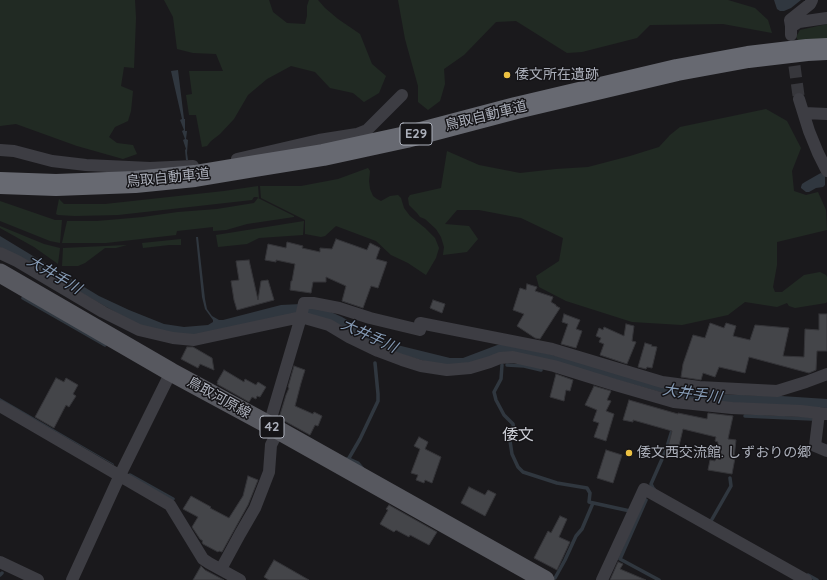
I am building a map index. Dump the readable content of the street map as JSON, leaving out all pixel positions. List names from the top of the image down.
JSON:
{
  "streets": {
    "highway": ["鳥取自動車道", "E29"],
    "main road": ["鳥取河原線", "42"]
  },
  "districts": ["倭文"],
  "water": ["大井手川"],
  "places": ["倭文所在遺跡", "倭文西交流館. しずおりの郷"]
}
